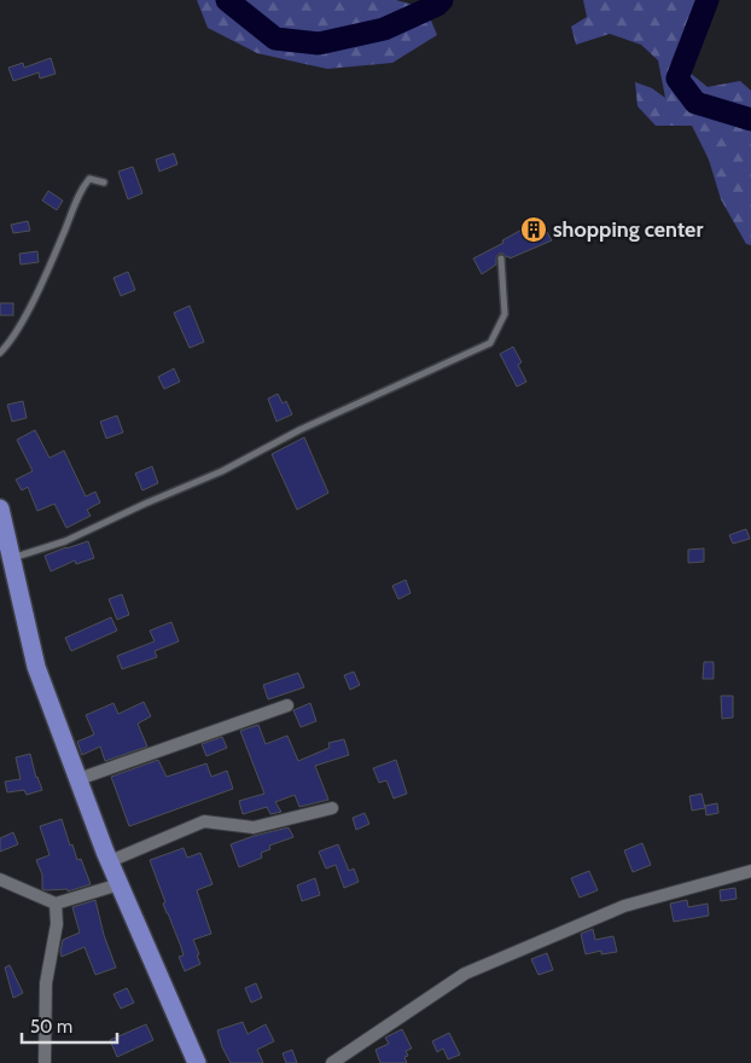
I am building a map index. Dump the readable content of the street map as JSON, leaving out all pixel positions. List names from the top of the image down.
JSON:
{
  "places": {
    "building": ["shopping center"]
  },
  "scale_bar": "50 m"
}
